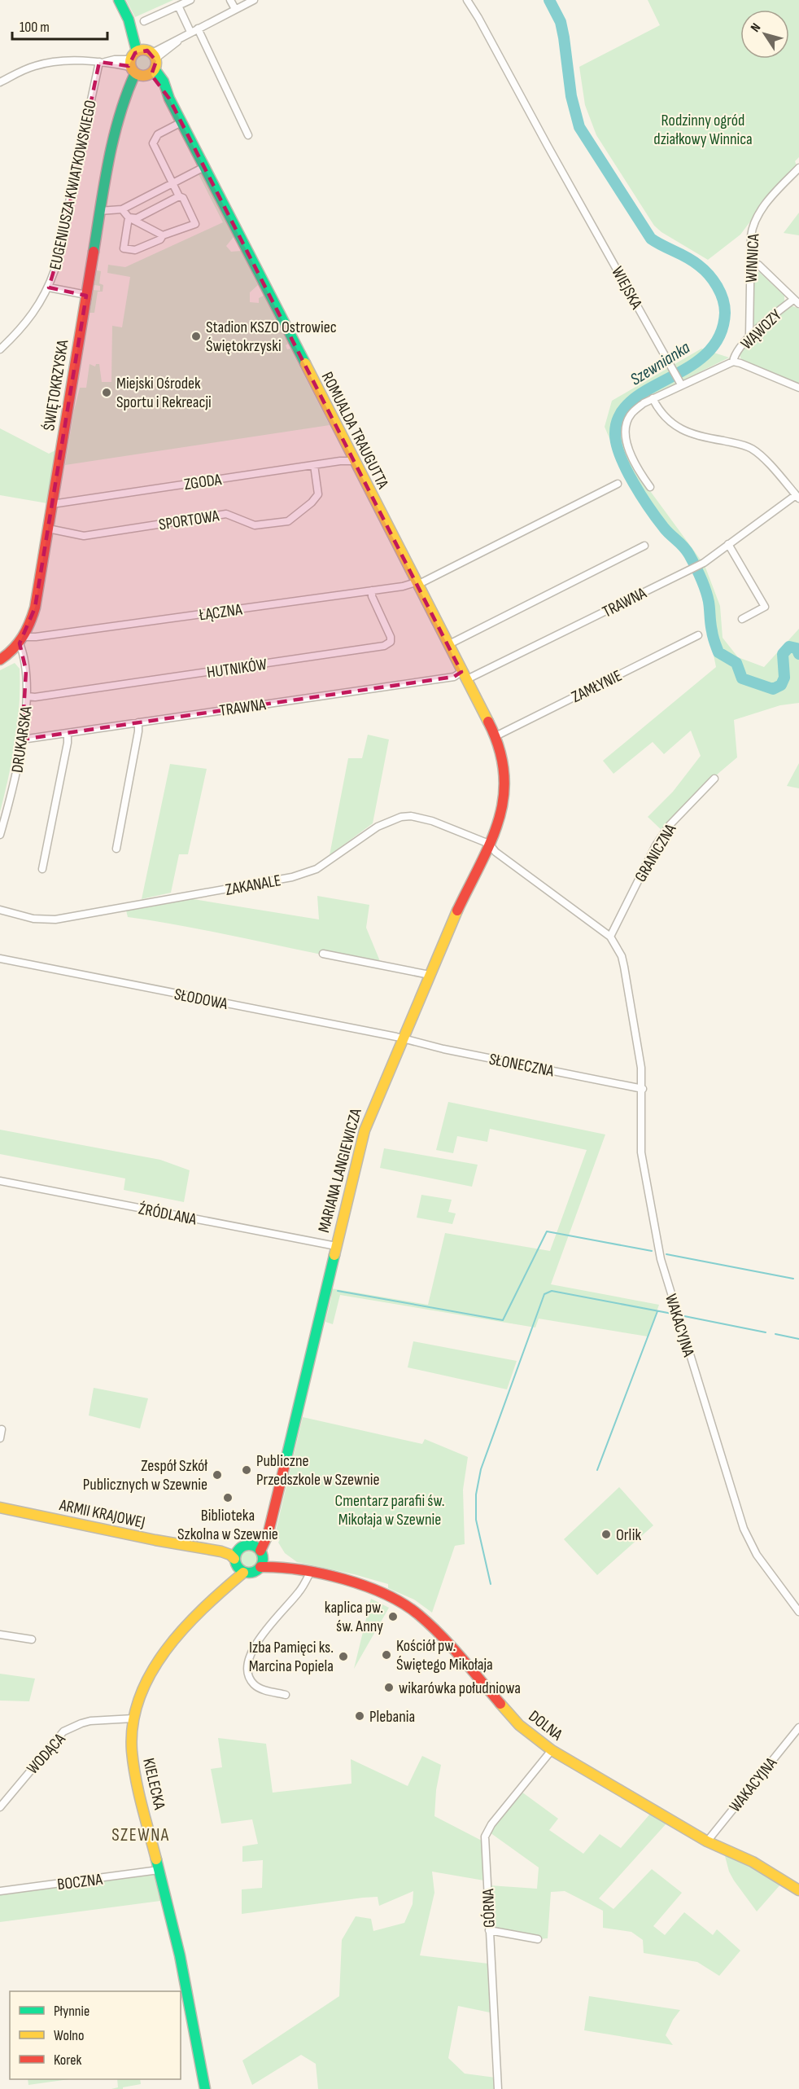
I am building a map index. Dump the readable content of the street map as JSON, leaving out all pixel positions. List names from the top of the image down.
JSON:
{
  "streets": {
    "main road": [
      "ŚWIĘTOKRZYSKA",
      "ROMUALDA TRAUGUTTA",
      "MARIANA LANGIEWICZA",
      "ARMII KRAJOWEJ",
      "DOLNA",
      "KIELECKA"
    ],
    "street": [
      "EUGENIUSZA KWIATKOWSKIEGO",
      "WINNICA",
      "WIEJSKA",
      "WĄWOZY",
      "ZGODA",
      "SPORTOWA",
      "TRAWNA",
      "ŁĄCZNA",
      "HUTNIKÓW",
      "ZAMŁYNIE",
      "DRUKARSKA",
      "GRANICZNA",
      "ZAKANALE",
      "SŁODOWA",
      "SŁONECZNA",
      "ŹRÓDLANA",
      "WAKACYJNA",
      "WODĄCA",
      "BOCZNA",
      "GÓRNA"
    ]
  },
  "crossings": [
    ["WINNICA", "WĄWOZY"],
    ["WIEJSKA", "WĄWOZY"],
    ["ŚWIĘTOKRZYSKA", "ROMUALDA TRAUGUTTA"],
    ["ŚWIĘTOKRZYSKA", "ZGODA"],
    ["ŚWIĘTOKRZYSKA", "SPORTOWA"],
    ["ŚWIĘTOKRZYSKA", "ŁĄCZNA"],
    ["ŚWIĘTOKRZYSKA", "DRUKARSKA"],
    ["ROMUALDA TRAUGUTTA", "ZGODA"],
    ["ROMUALDA TRAUGUTTA", "TRAWNA"],
    ["ROMUALDA TRAUGUTTA", "ŁĄCZNA"],
    ["ROMUALDA TRAUGUTTA", "ZAMŁYNIE"],
    ["ROMUALDA TRAUGUTTA", "ZAKANALE"],
    ["ROMUALDA TRAUGUTTA", "MARIANA LANGIEWICZA"],
    ["ZGODA", "SPORTOWA"],
    ["TRAWNA", "DRUKARSKA"],
    ["ŁĄCZNA", "HUTNIKÓW"],
    ["ŁĄCZNA", "DRUKARSKA"],
    ["HUTNIKÓW", "DRUKARSKA"],
    ["GRANICZNA", "WAKACYJNA"],
    ["ZAKANALE", "MARIANA LANGIEWICZA"],
    ["SŁODOWA", "SŁONECZNA"],
    ["SŁODOWA", "MARIANA LANGIEWICZA"],
    ["SŁONECZNA", "MARIANA LANGIEWICZA"],
    ["SŁONECZNA", "WAKACYJNA"],
    ["MARIANA LANGIEWICZA", "ŹRÓDLANA"],
    ["MARIANA LANGIEWICZA", "DOLNA"],
    ["WAKACYJNA", "DOLNA"],
    ["ARMII KRAJOWEJ", "KIELECKA"],
    ["DOLNA", "GÓRNA"],
    ["WODĄCA", "KIELECKA"],
    ["KIELECKA", "BOCZNA"]
  ],
  "districts": ["SZEWNA"],
  "water": ["Szewnianka"],
  "parks": ["Rodzinny ogród działkowy Winnica", "Cmentarz parafii św. Mikołaja w Szewnie"],
  "places": [
    "Stadion KSZO Ostrowiec Świętokrzyski",
    "Miejski Ośrodek Sportu i Rekreacji",
    "Publiczne Przedszkole w Szewnie",
    "Zespół Szkół Publicznych w Szewnie",
    "Biblioteka Szkolna w Szewnie",
    "Orlik",
    "kaplica pw. św. Anny",
    "Kościół pw. Świętego Mikołaja",
    "Izba Pamięci ks. Marcina Popiela",
    "wikarówka południowa",
    "Plebania"
  ],
  "legend": ["Płynnie", "Wolno", "Korek"],
  "scale_bar": "100 m",
  "north": "top left"
}
